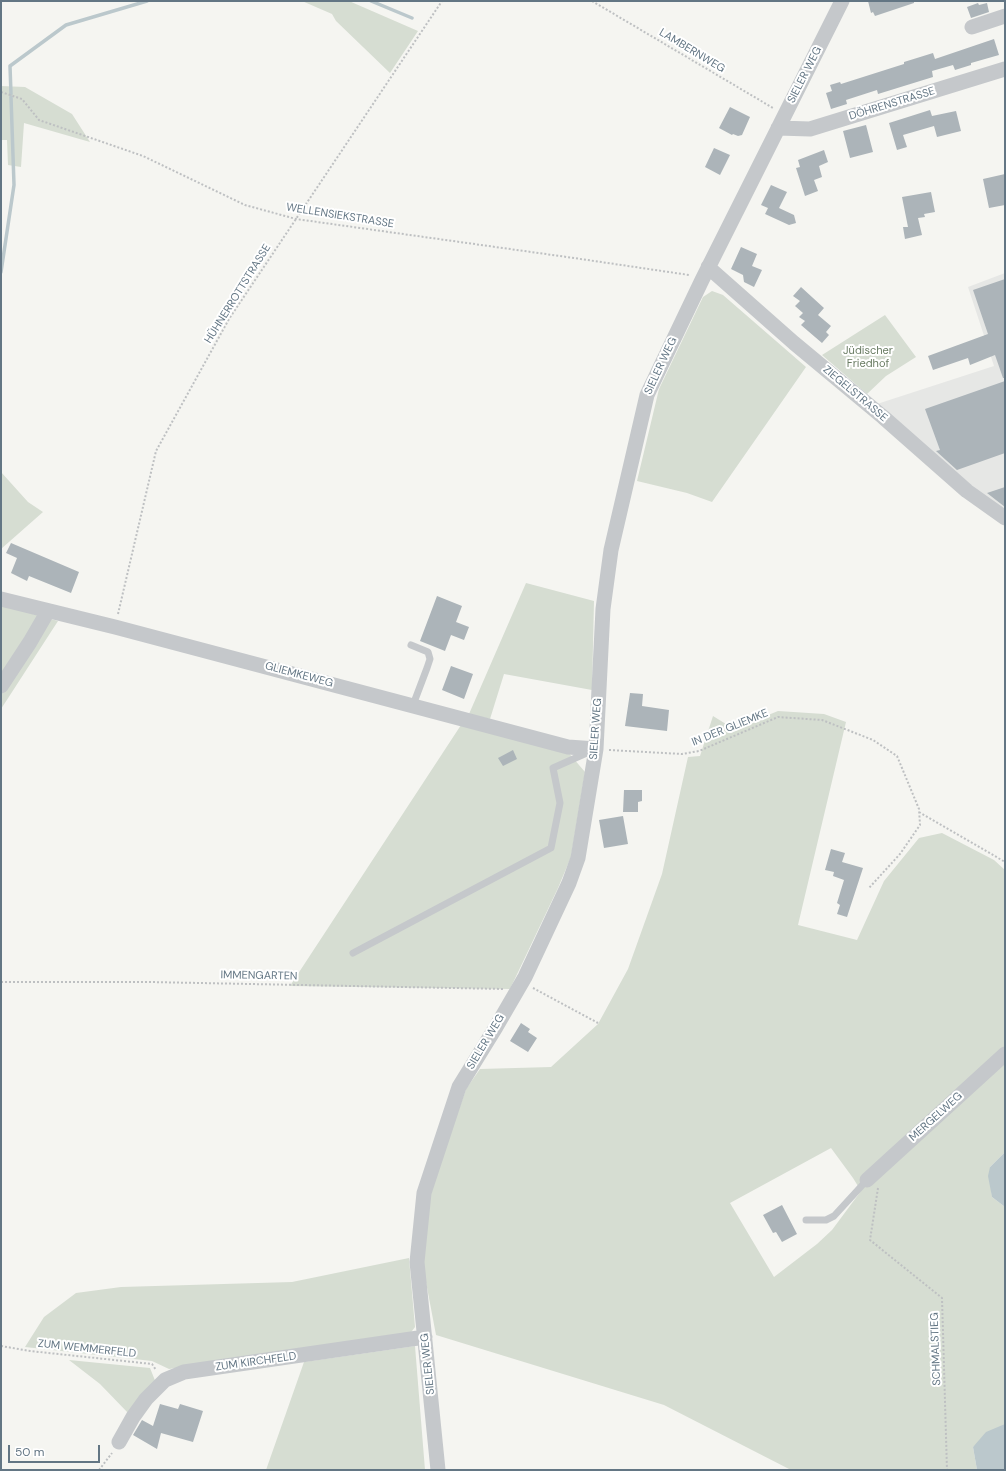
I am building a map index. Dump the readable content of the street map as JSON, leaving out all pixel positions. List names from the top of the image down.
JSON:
{
  "streets": {
    "street": [
      "SIELER WEG",
      "DÖHRENSTRASSE",
      "ZIEGELSTRASSE",
      "GLIEMKEWEG",
      "MERGELWEG",
      "ZUM KIRCHFELD"
    ],
    "path": [
      "LAMBERNWEG",
      "WELLENSIEKSTRASSE",
      "HÜHNERROTTSTRASSE",
      "IN DER GLIEMKE",
      "IMMENGARTEN",
      "ZUM WEMMERFELD",
      "SCHMALSTIEG"
    ]
  },
  "crossings": [
    ["LAMBERNWEG", "SIELER WEG"],
    ["LAMBERNWEG", "DÖHRENSTRASSE"],
    ["SIELER WEG", "DÖHRENSTRASSE"],
    ["SIELER WEG", "WELLENSIEKSTRASSE"],
    ["SIELER WEG", "ZIEGELSTRASSE"],
    ["SIELER WEG", "GLIEMKEWEG"],
    ["SIELER WEG", "IN DER GLIEMKE"],
    ["SIELER WEG", "IMMENGARTEN"],
    ["SIELER WEG", "ZUM KIRCHFELD"],
    ["WELLENSIEKSTRASSE", "HÜHNERROTTSTRASSE"],
    ["WELLENSIEKSTRASSE", "ZIEGELSTRASSE"],
    ["HÜHNERROTTSTRASSE", "GLIEMKEWEG"],
    ["GLIEMKEWEG", "IN DER GLIEMKE"],
    ["MERGELWEG", "SCHMALSTIEG"],
    ["ZUM WEMMERFELD", "ZUM KIRCHFELD"]
  ],
  "parks": ["Jüdischer Friedhof"],
  "scale_bar": "50 m"
}
